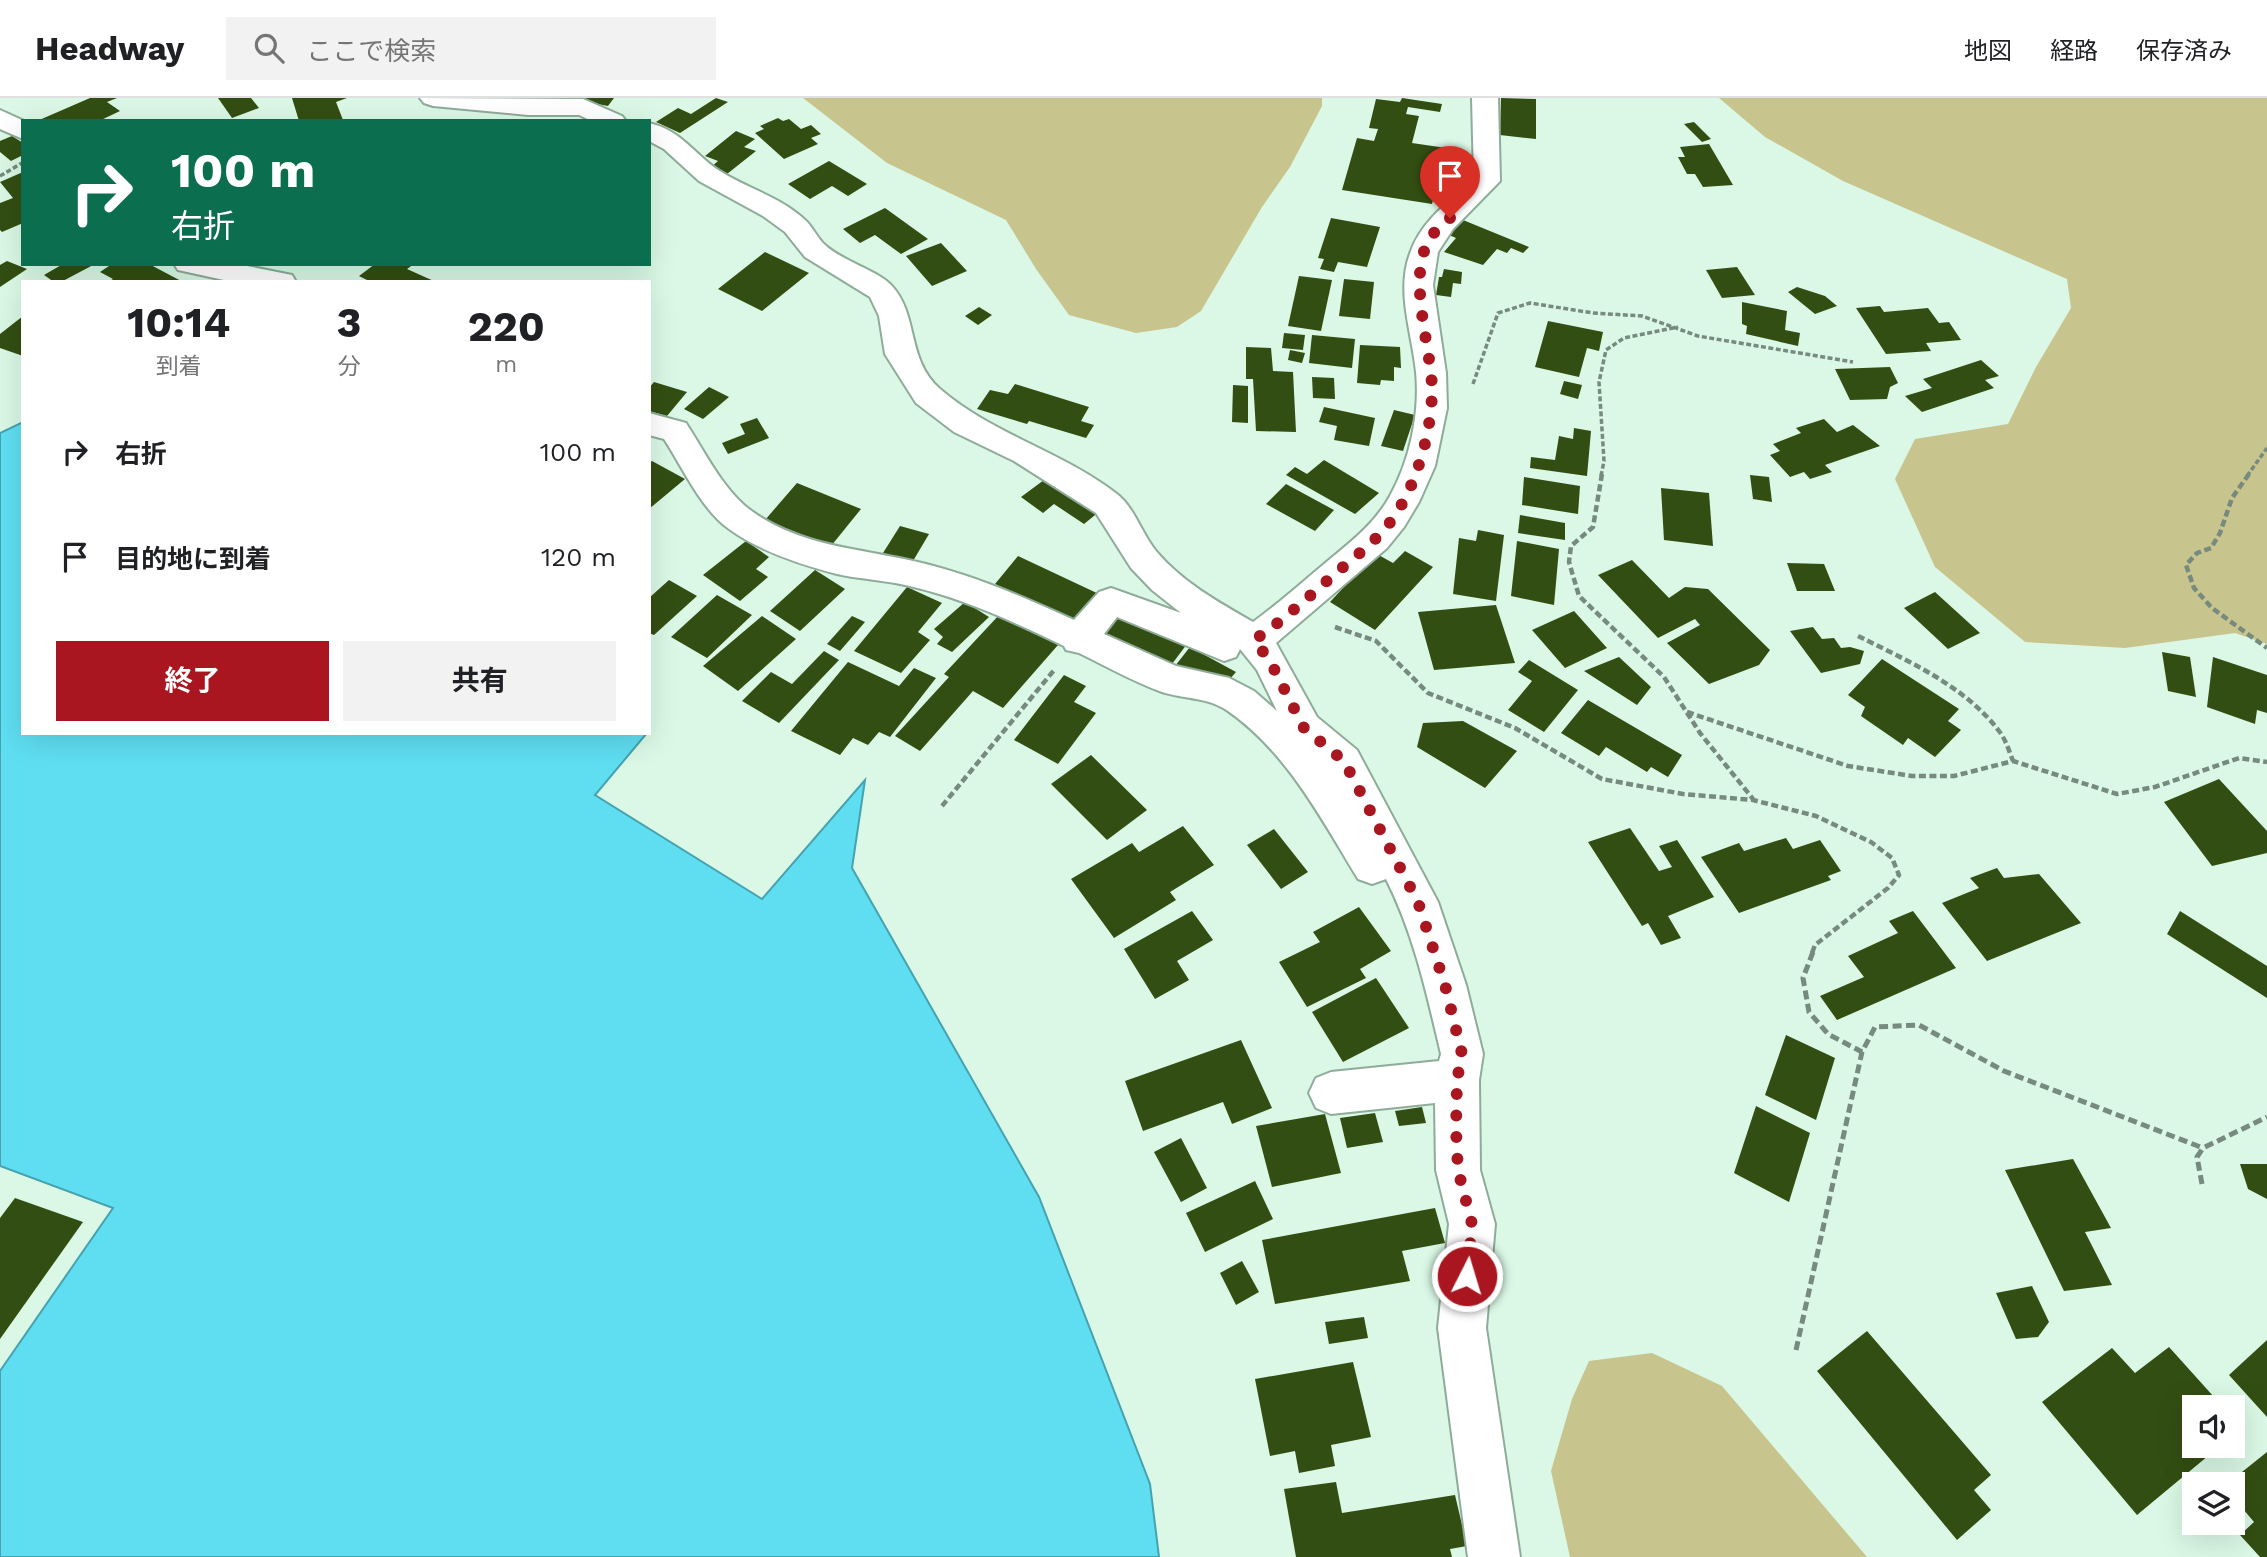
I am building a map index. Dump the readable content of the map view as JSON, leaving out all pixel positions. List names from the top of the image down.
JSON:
{
  "page": {
    "header": "Headway",
    "search": "ここで検索",
    "nav": ["地図", "経路", "保存済み"],
    "turn": ["100 m", "右折"],
    "eta": [
      "10:14",
      "到着",
      "3",
      "分",
      "220",
      "m"
    ],
    "list": [
      {
        "name": "右折",
        "value": "100 m"
      },
      {
        "name": "目的地に到着",
        "value": "120 m"
      }
    ],
    "buttons": ["終了", "共有"]
  }
}
